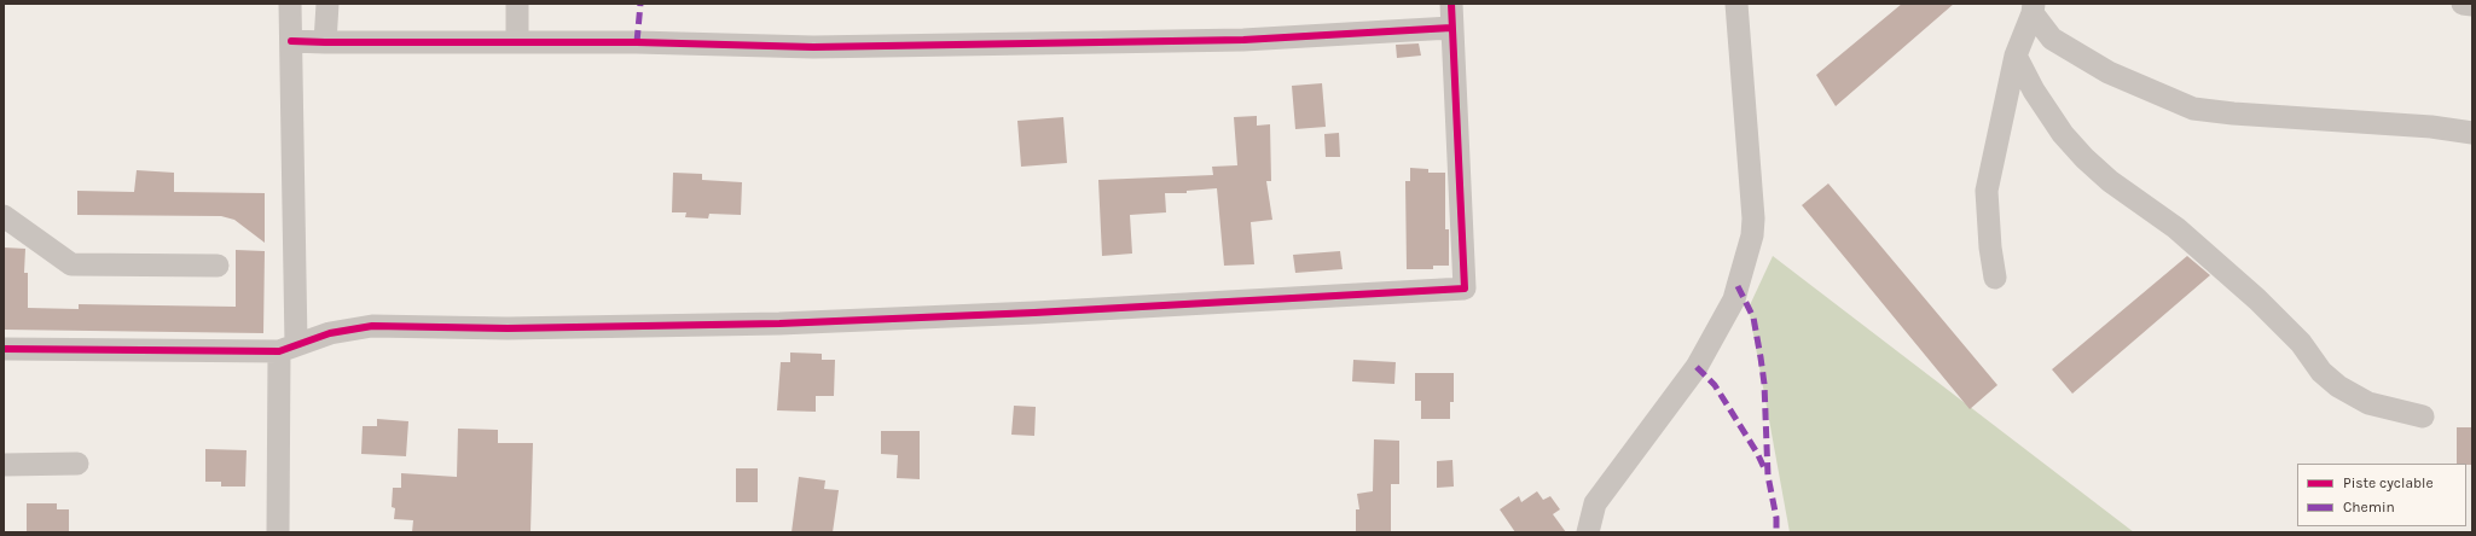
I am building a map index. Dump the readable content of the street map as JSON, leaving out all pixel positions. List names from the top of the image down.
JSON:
{
  "legend": ["Piste cyclable", "Chemin"]
}
